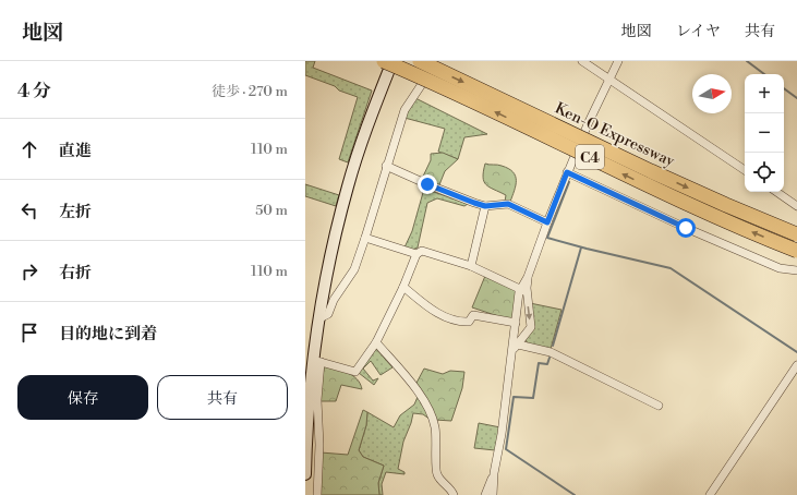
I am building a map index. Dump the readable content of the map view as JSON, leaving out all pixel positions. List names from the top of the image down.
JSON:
{
  "streets": {
    "highway": ["Ken-O Expressway", "C4"]
  },
  "north": "right",
  "page": {
    "header": "地図",
    "nav": ["地図", "レイヤ", "共有"],
    "heading": ["4 分", "徒歩 · 270 m"],
    "map_buttons": ["+", "−"],
    "list": [
      ["直進", "110 m"],
      ["左折", "50 m"],
      ["右折", "110 m"],
      "目的地に到着"
    ],
    "buttons": ["保存", "共有"]
  }
}
